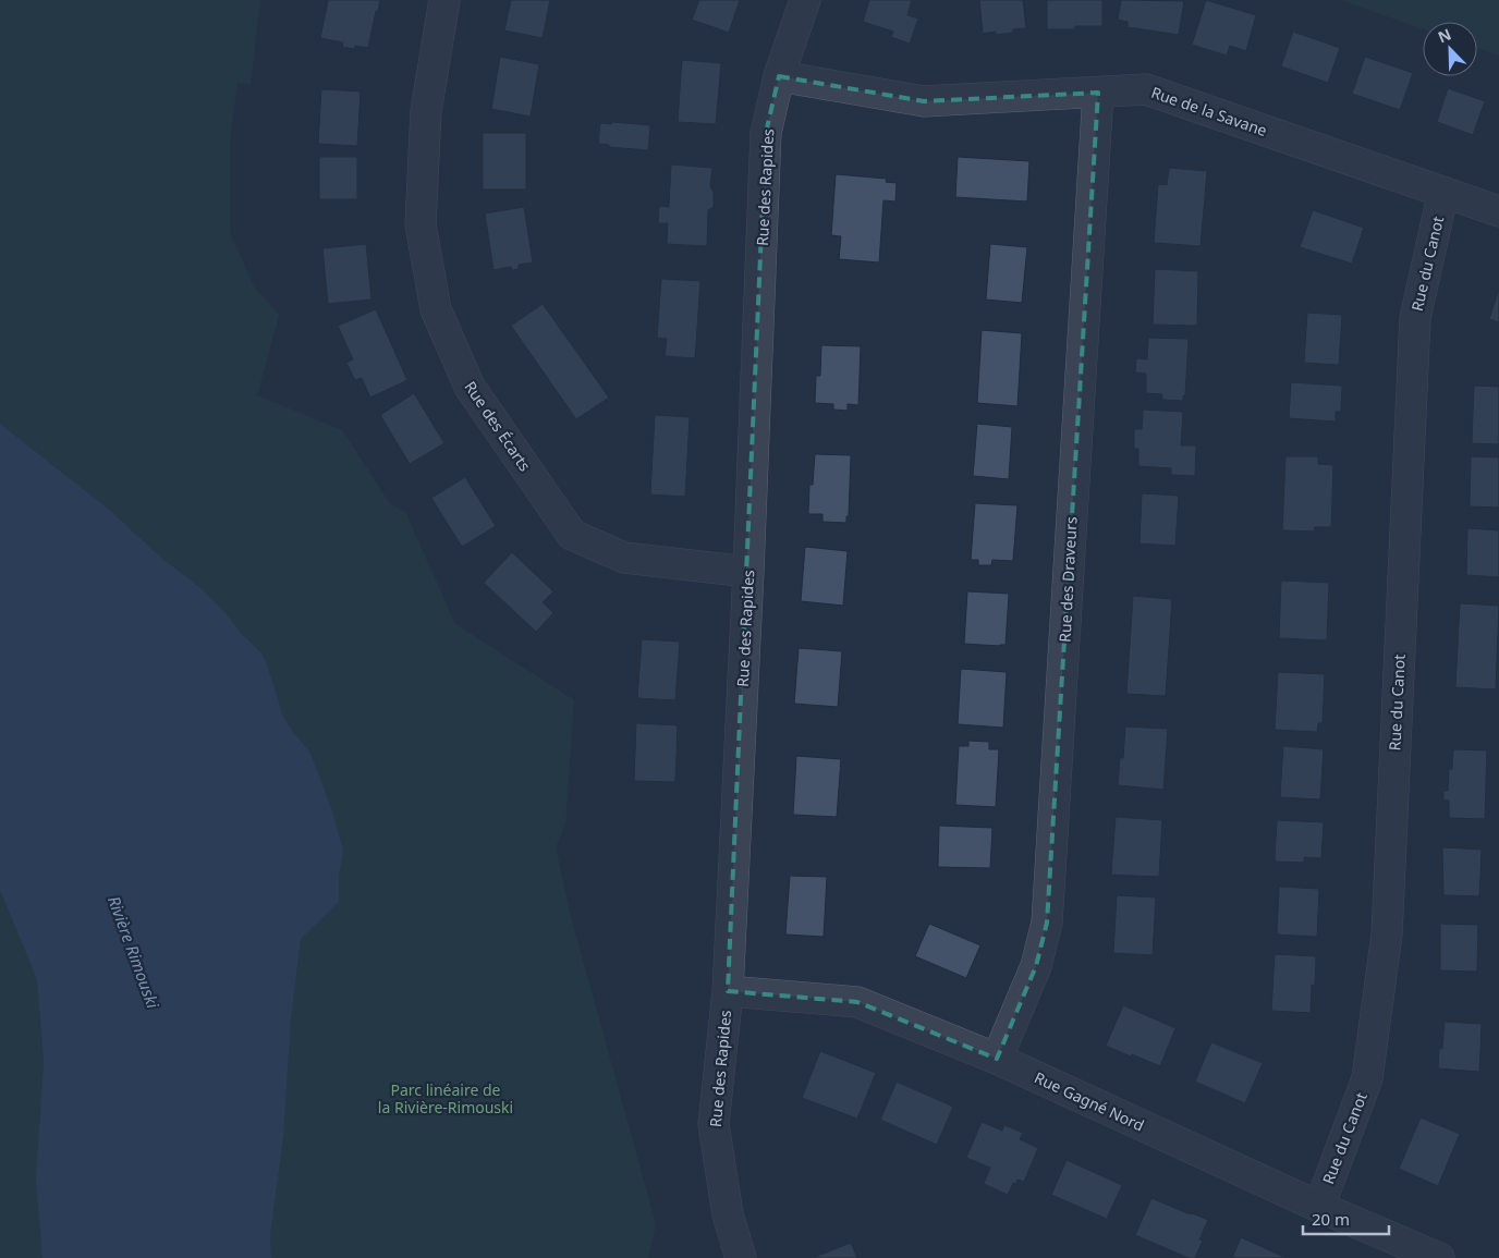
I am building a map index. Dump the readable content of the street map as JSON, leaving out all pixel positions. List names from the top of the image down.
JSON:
{
  "streets": {
    "street": [
      "Rue de la Savane",
      "Rue des Rapides",
      "Rue du Canot",
      "Rue des Écarts",
      "Rue des Draveurs",
      "Rue Gagné Nord"
    ]
  },
  "crossings": [
    ["Rue de la Savane", "Rue des Rapides"],
    ["Rue de la Savane", "Rue du Canot"],
    ["Rue de la Savane", "Rue des Draveurs"],
    ["Rue des Rapides", "Rue des Écarts"],
    ["Rue des Rapides", "Rue Gagné Nord"],
    ["Rue du Canot", "Rue Gagné Nord"],
    ["Rue des Draveurs", "Rue Gagné Nord"]
  ],
  "water": ["Rivière Rimouski"],
  "parks": ["Parc linéaire de la Rivière-Rimouski"],
  "scale_bar": "20 m",
  "north": "top left"
}
